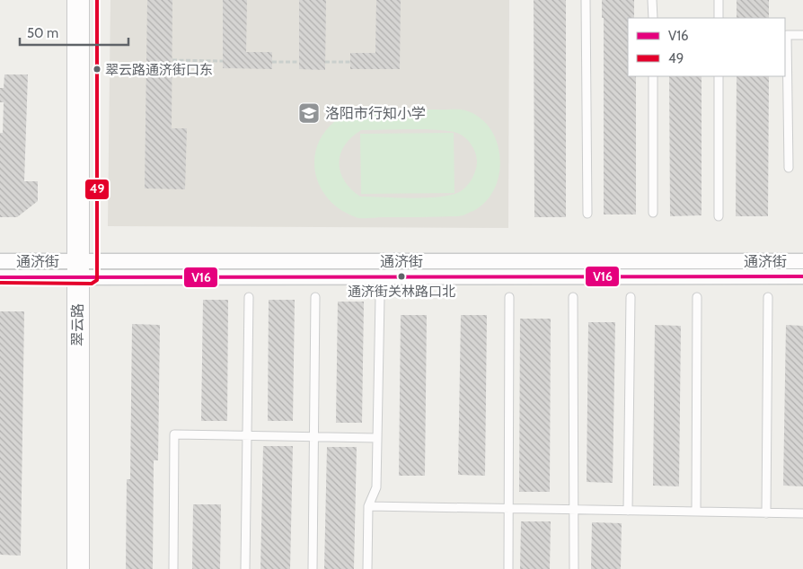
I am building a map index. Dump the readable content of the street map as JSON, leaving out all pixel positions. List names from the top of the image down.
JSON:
{
  "streets": {
    "street": ["通济街", "翠云路"]
  },
  "crossings": [
    ["通济街", "翠云路"]
  ],
  "places": {
    "other": ["翠云路通济街口东", "通济街关林路口北"],
    "school or university": ["洛阳市行知小学"]
  },
  "lines": ["transit line 49", "transit line V16"],
  "legend": ["V16", "49"],
  "scale_bar": "50 m"
}
